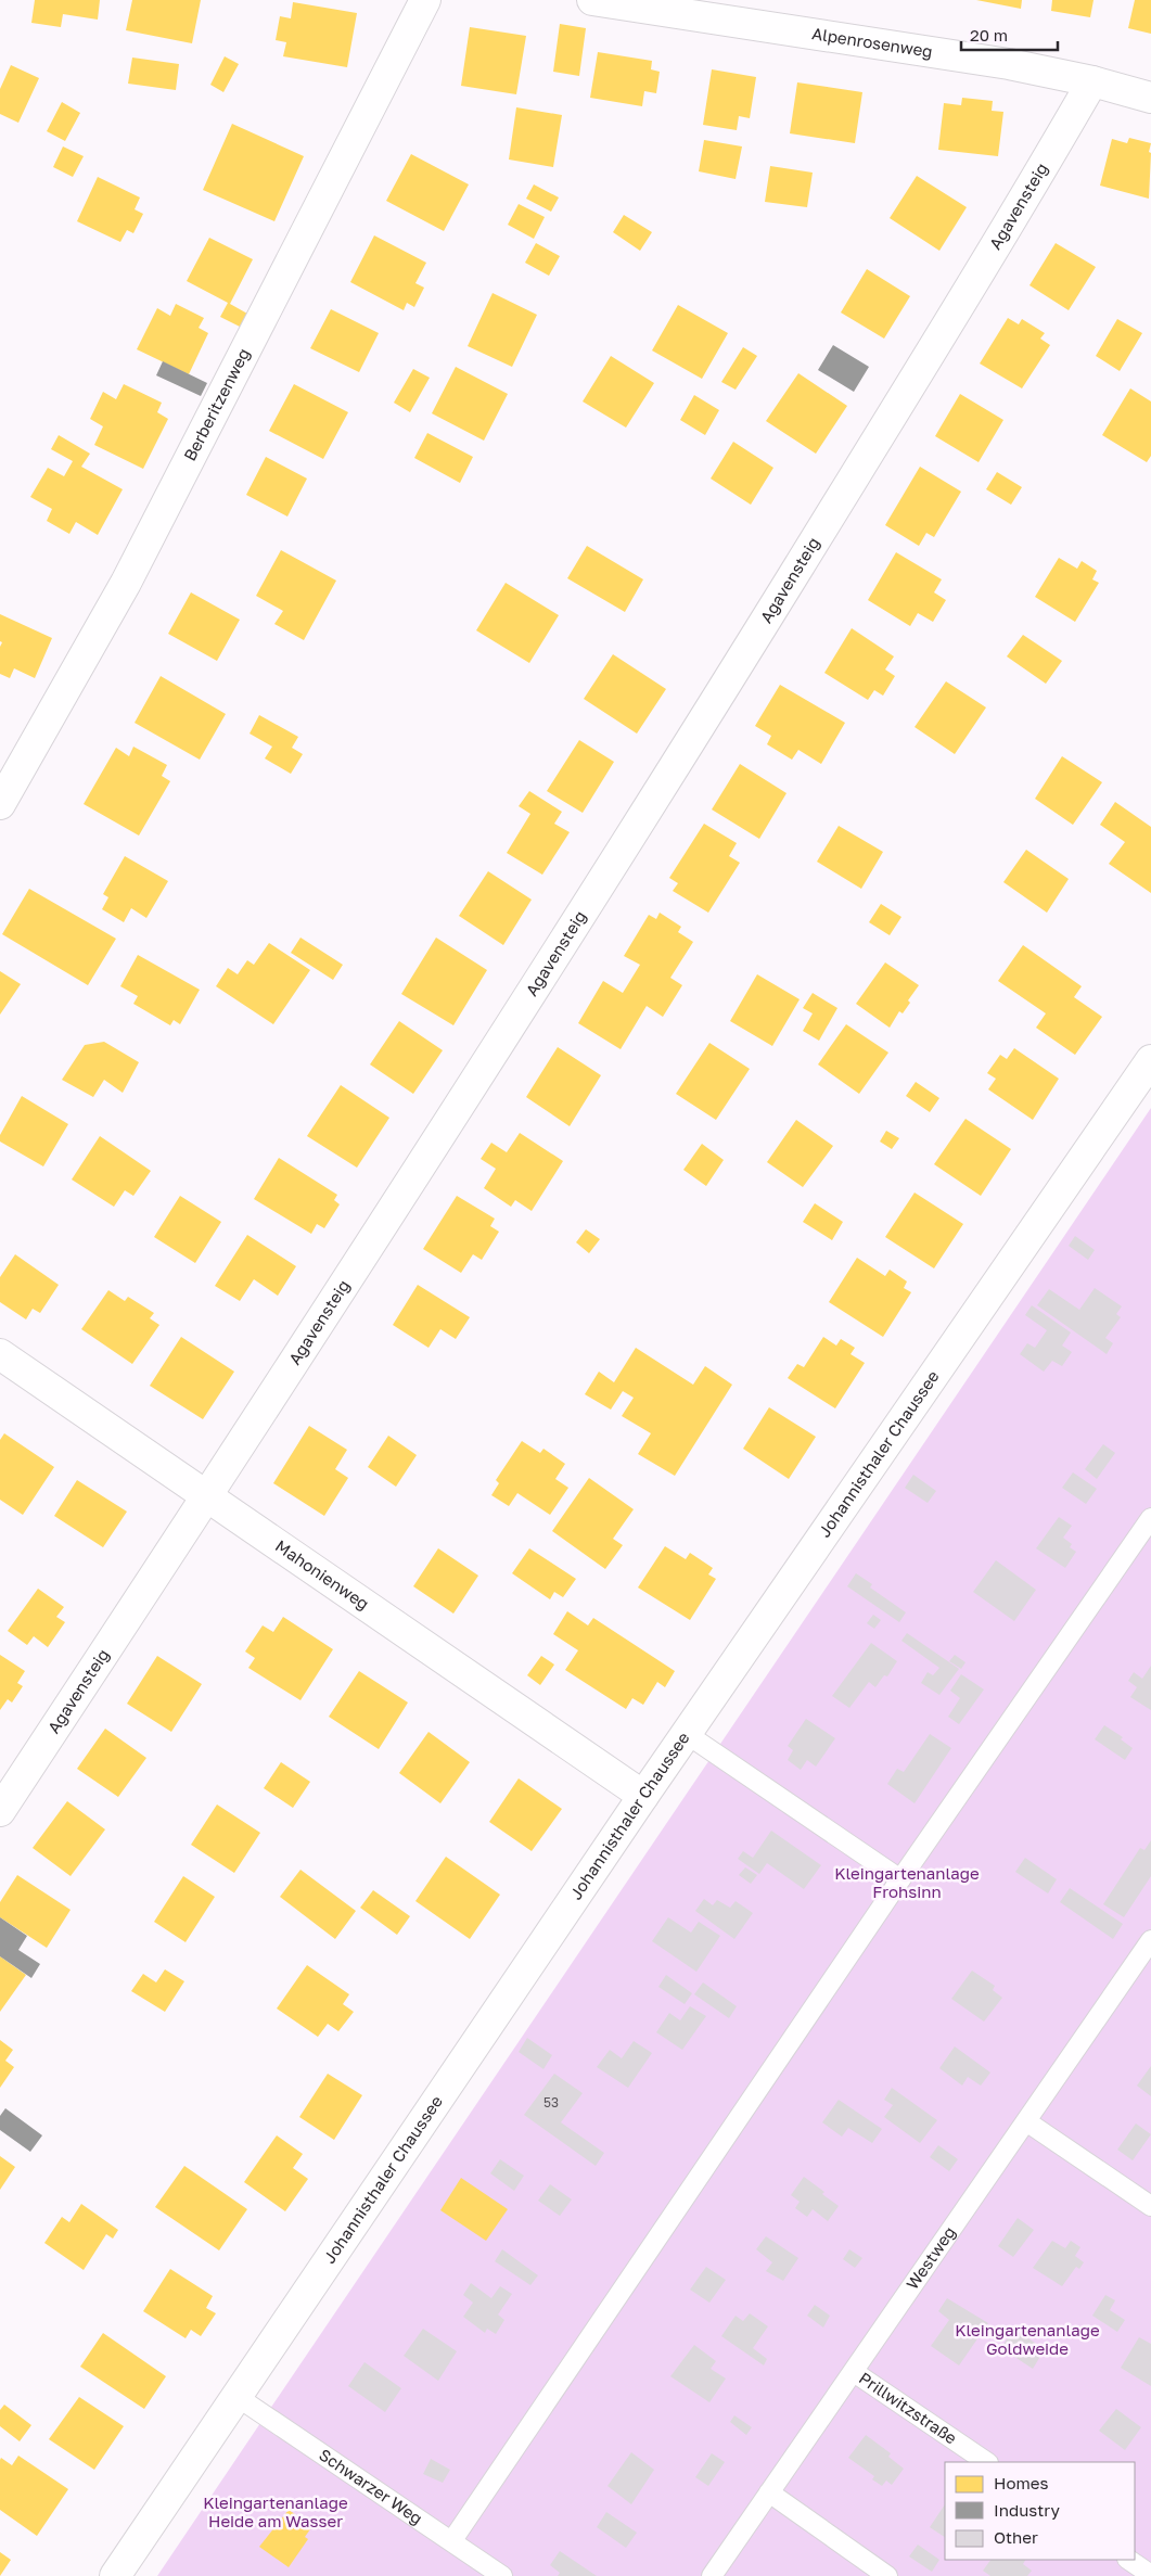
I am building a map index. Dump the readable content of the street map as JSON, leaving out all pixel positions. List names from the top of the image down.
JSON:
{
  "streets": {
    "street": [
      "Alpenrosenweg",
      "Agavensteig",
      "Berberitzenweg",
      "Johannisthaler Chaussee",
      "Mahonienweg"
    ],
    "lane": ["Westweg", "Prillwitzstraße", "Schwarzer Weg"]
  },
  "crossings": [
    ["Alpenrosenweg", "Agavensteig"],
    ["Agavensteig", "Mahonienweg"],
    ["Johannisthaler Chaussee", "Mahonienweg"],
    ["Johannisthaler Chaussee", "Schwarzer Weg"],
    ["Westweg", "Prillwitzstraße"]
  ],
  "parks": ["Kleingartenanlage Frohsinn", "Kleingartenanlage Goldweide", "Kleingartenanlage Heide am Wasser"],
  "house_numbers": ["53"],
  "legend": ["Homes", "Industry", "Other"],
  "scale_bar": "20 m"
}
